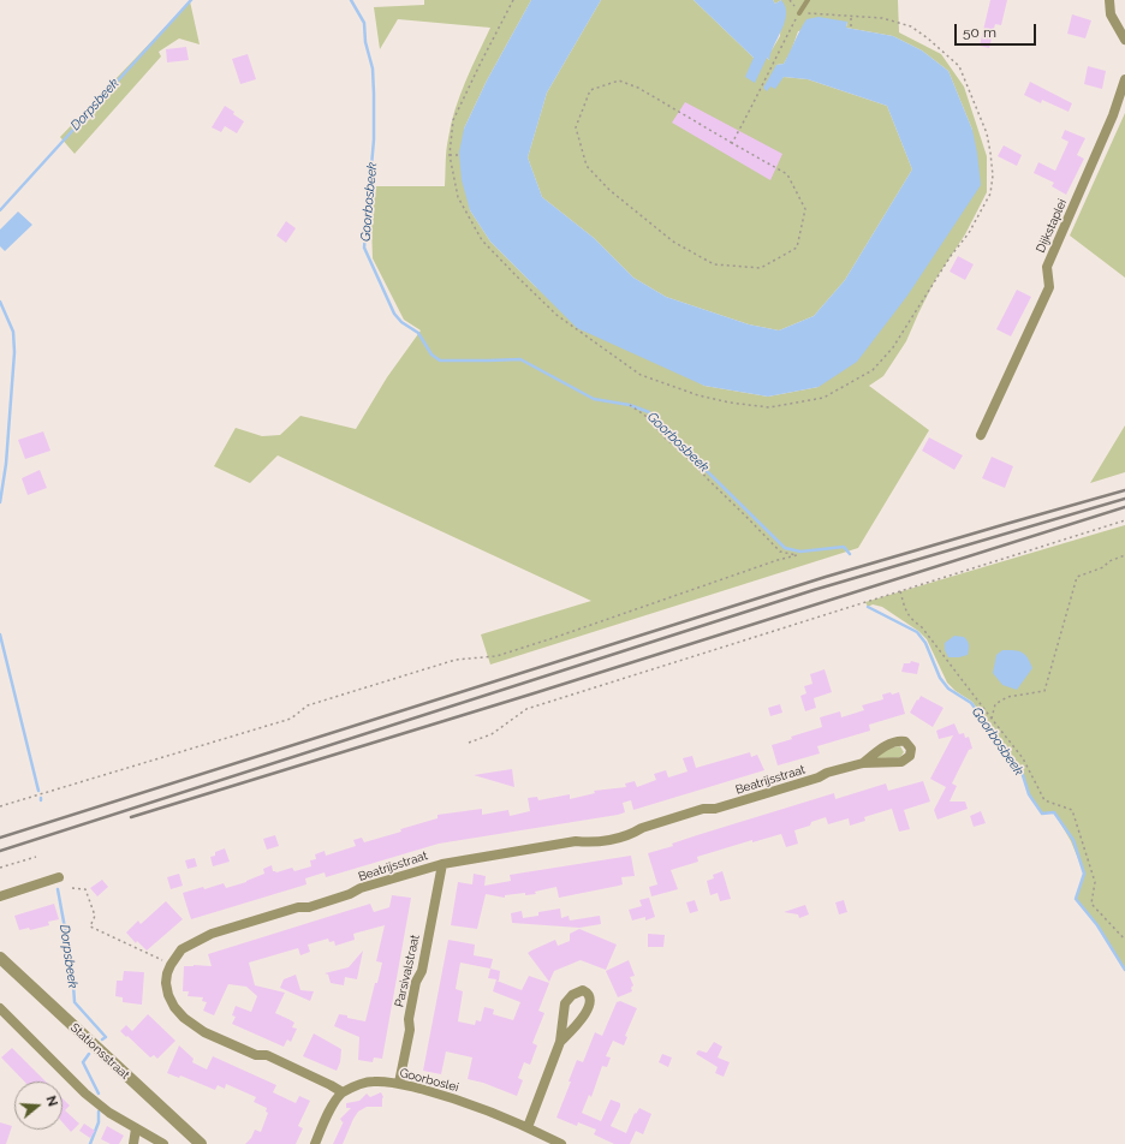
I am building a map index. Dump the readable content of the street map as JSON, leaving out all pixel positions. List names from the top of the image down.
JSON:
{
  "streets": {
    "street": [
      "Dijkstaplei",
      "Beatrijsstraat",
      "Parsivalstraat",
      "Stationsstraat",
      "Goorboslei"
    ]
  },
  "crossings": [
    ["Beatrijsstraat", "Parsivalstraat"],
    ["Parsivalstraat", "Goorboslei"]
  ],
  "water": ["Dorpsbeek", "Goorbosbeek"],
  "scale_bar": "50 m",
  "north": "right"
}
